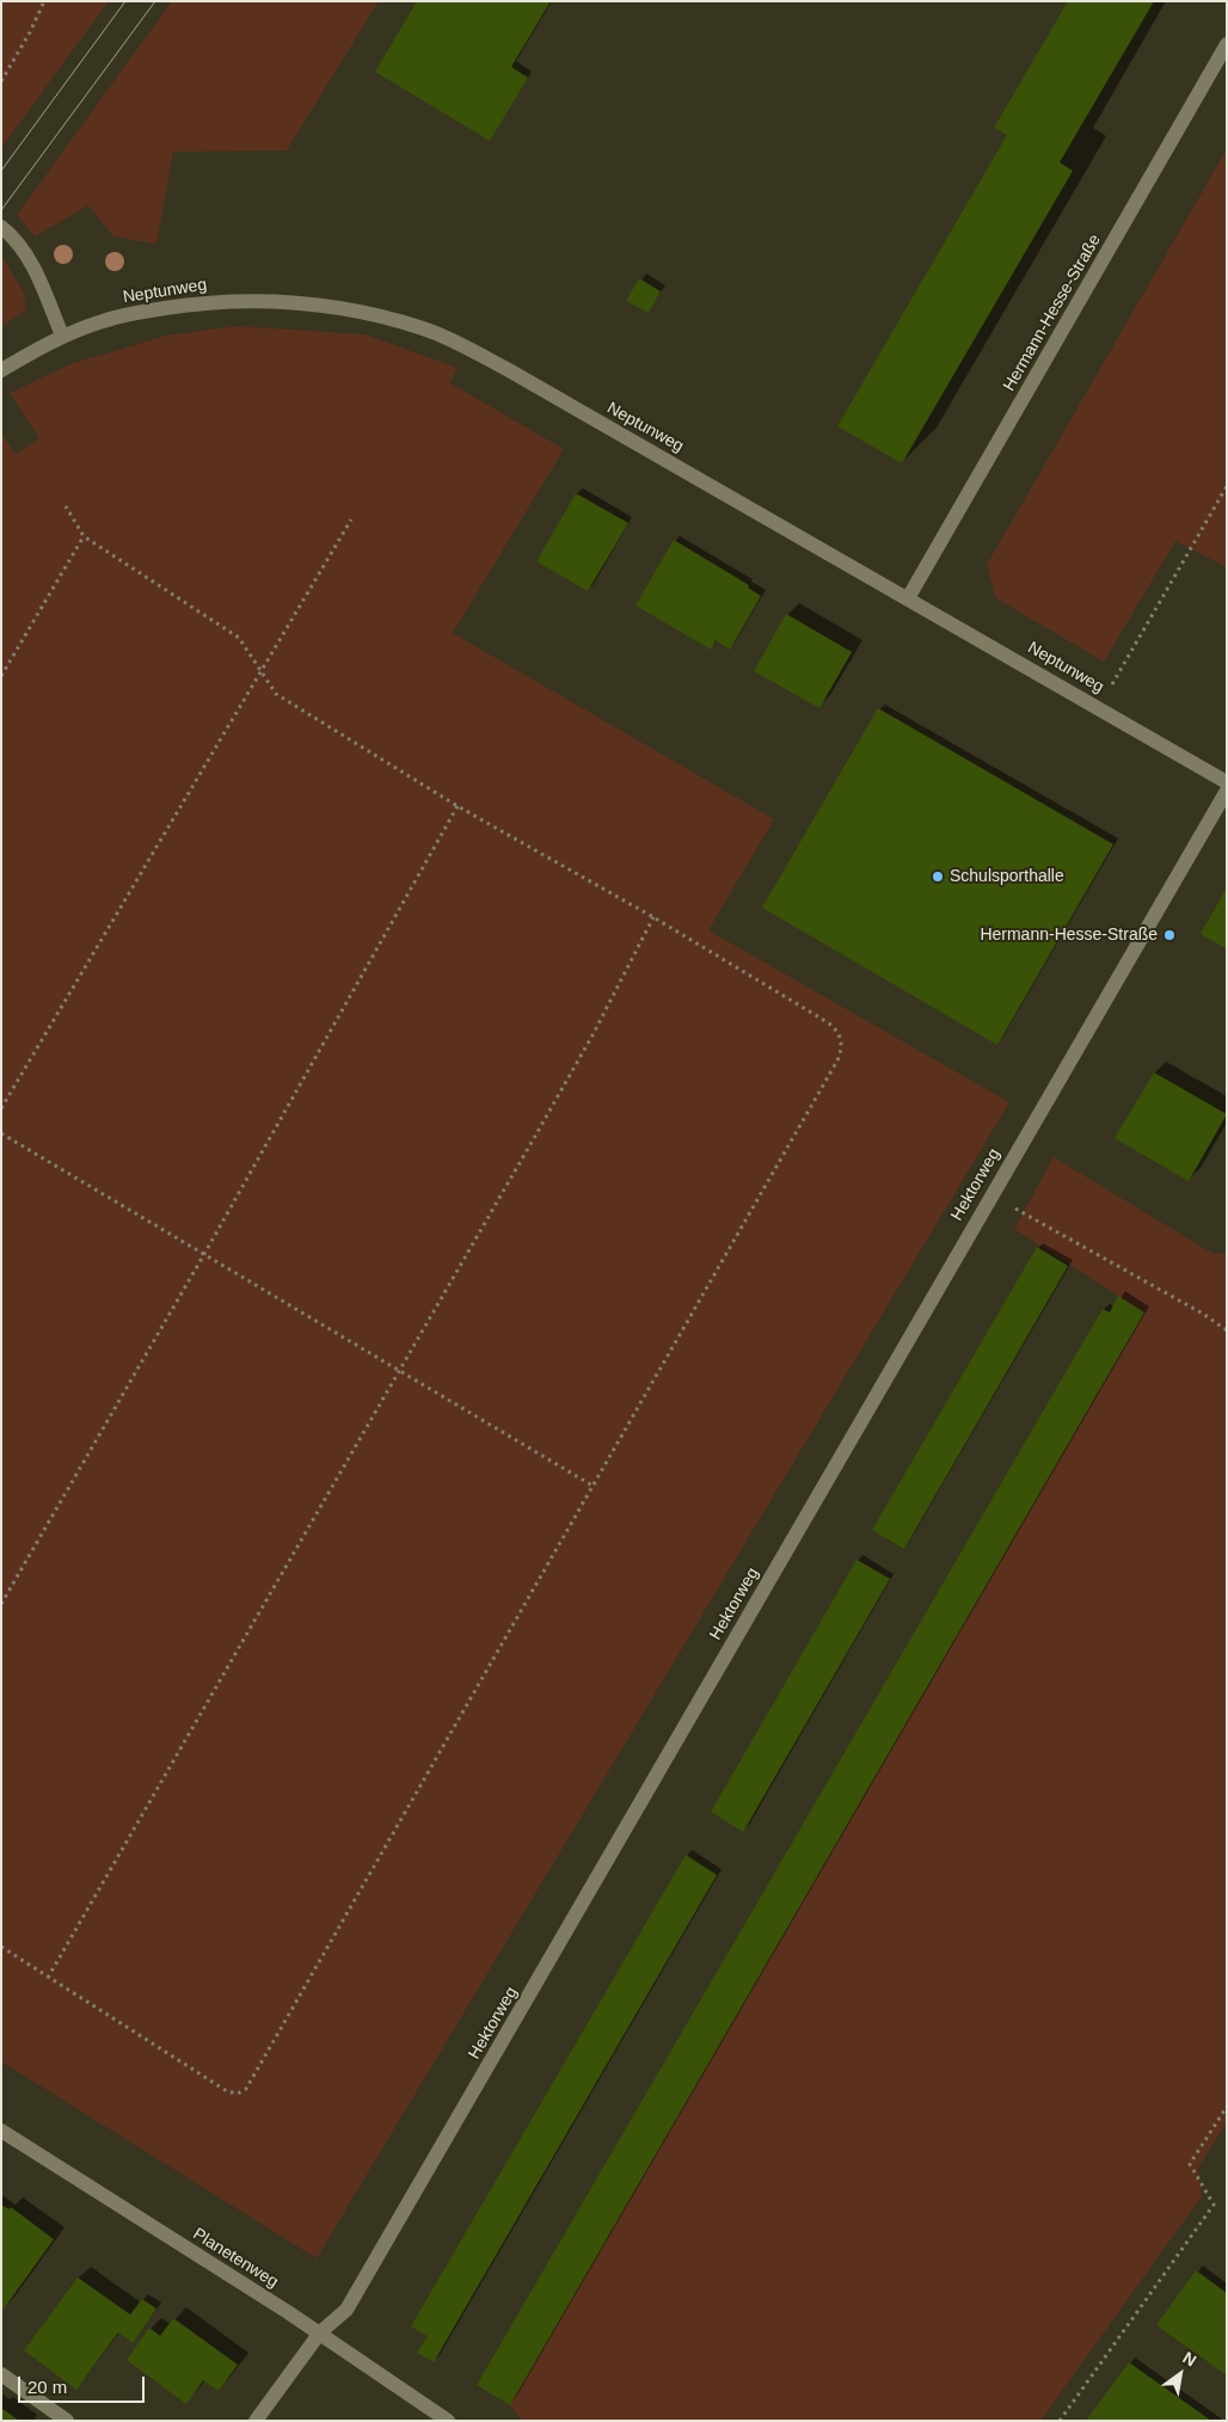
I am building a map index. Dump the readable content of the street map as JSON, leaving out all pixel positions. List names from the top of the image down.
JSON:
{
  "streets": {
    "street": [
      "Neptunweg",
      "Hermann-Hesse-Straße",
      "Hektorweg",
      "Planetenweg"
    ]
  },
  "crossings": [
    ["Neptunweg", "Hermann-Hesse-Straße"],
    ["Hektorweg", "Planetenweg"]
  ],
  "places": ["Schulsporthalle", "Hermann-Hesse-Straße"],
  "scale_bar": "20 m",
  "north": "top right"
}
